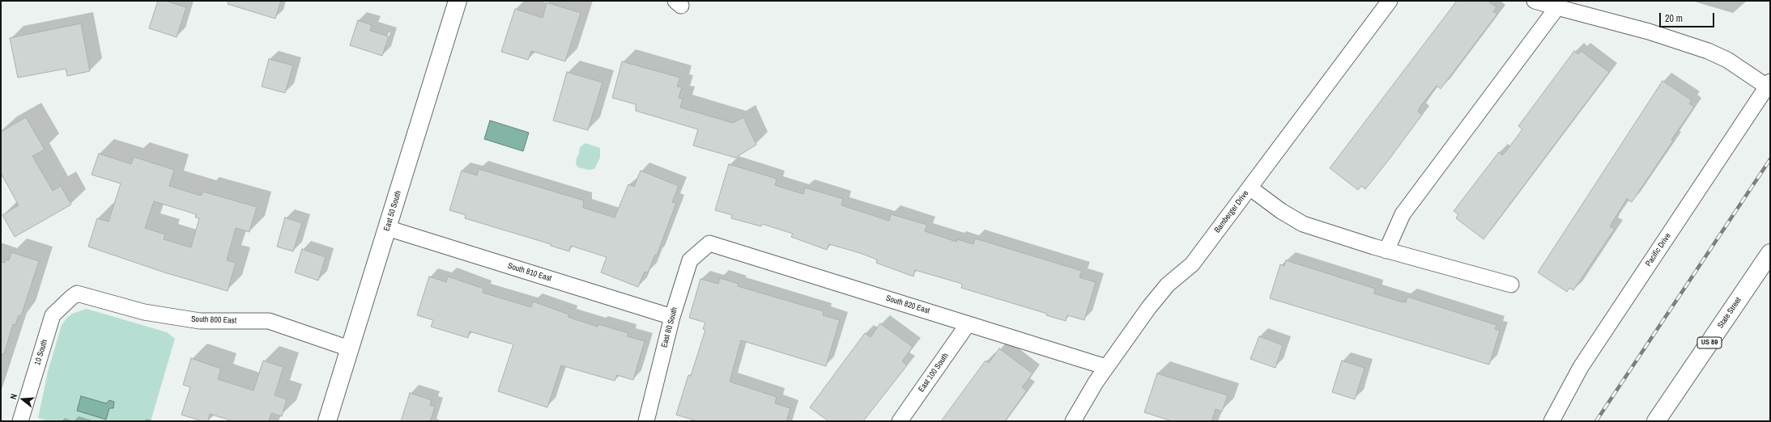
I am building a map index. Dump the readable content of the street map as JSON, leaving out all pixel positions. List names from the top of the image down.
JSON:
{
  "streets": {
    "main road": ["East 50 South", "State Street", "US 89"],
    "street": [
      "Bamberger Drive",
      "Pacific Drive",
      "South 810 East",
      "South 820 East",
      "South 800 East",
      "East 80 South",
      "10 South",
      "East 100 South"
    ]
  },
  "crossings": [
    ["East 50 South", "South 810 East"],
    ["East 50 South", "South 800 East"],
    ["Bamberger Drive", "South 820 East"],
    ["South 810 East", "East 80 South"],
    ["South 820 East", "East 80 South"],
    ["South 820 East", "East 100 South"],
    ["South 800 East", "10 South"]
  ],
  "scale_bar": "20 m",
  "north": "left"
}
